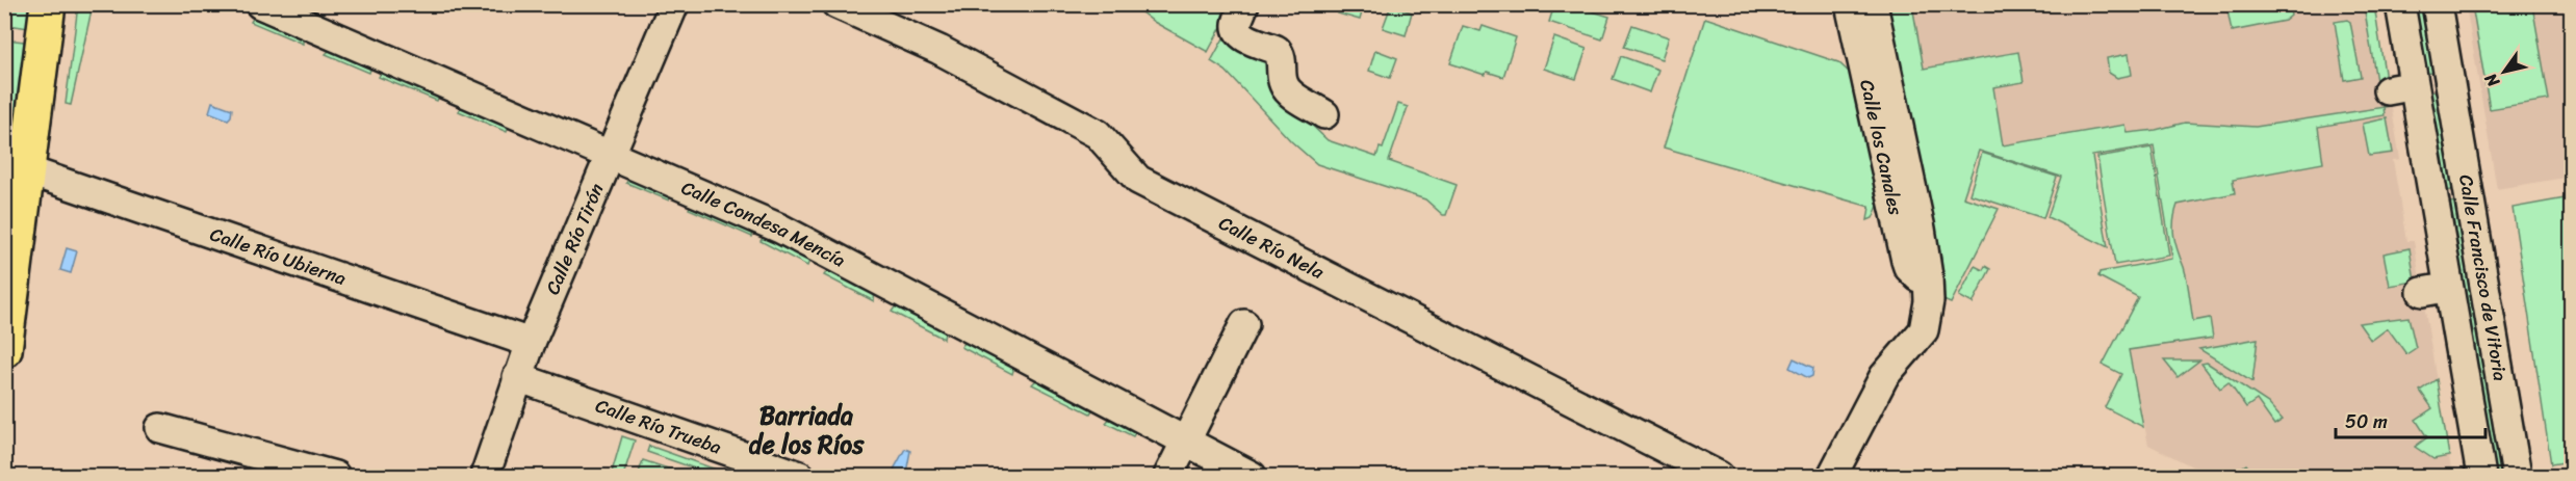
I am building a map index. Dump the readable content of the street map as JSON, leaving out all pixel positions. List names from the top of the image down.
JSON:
{
  "streets": {
    "street": [
      "Calle los Canales",
      "Calle Condesa Mencía",
      "Calle Río Tirón",
      "Calle Río Nela",
      "Calle Río Ubierna",
      "Calle Francisco de Vitoria",
      "Calle Río Trueba"
    ]
  },
  "crossings": [
    ["Calle Condesa Mencía", "Calle Río Tirón"],
    ["Calle Río Tirón", "Calle Río Ubierna"],
    ["Calle Río Tirón", "Calle Río Trueba"]
  ],
  "districts": ["Barriada de los Ríos"],
  "scale_bar": "50 m",
  "north": "bottom left"
}
